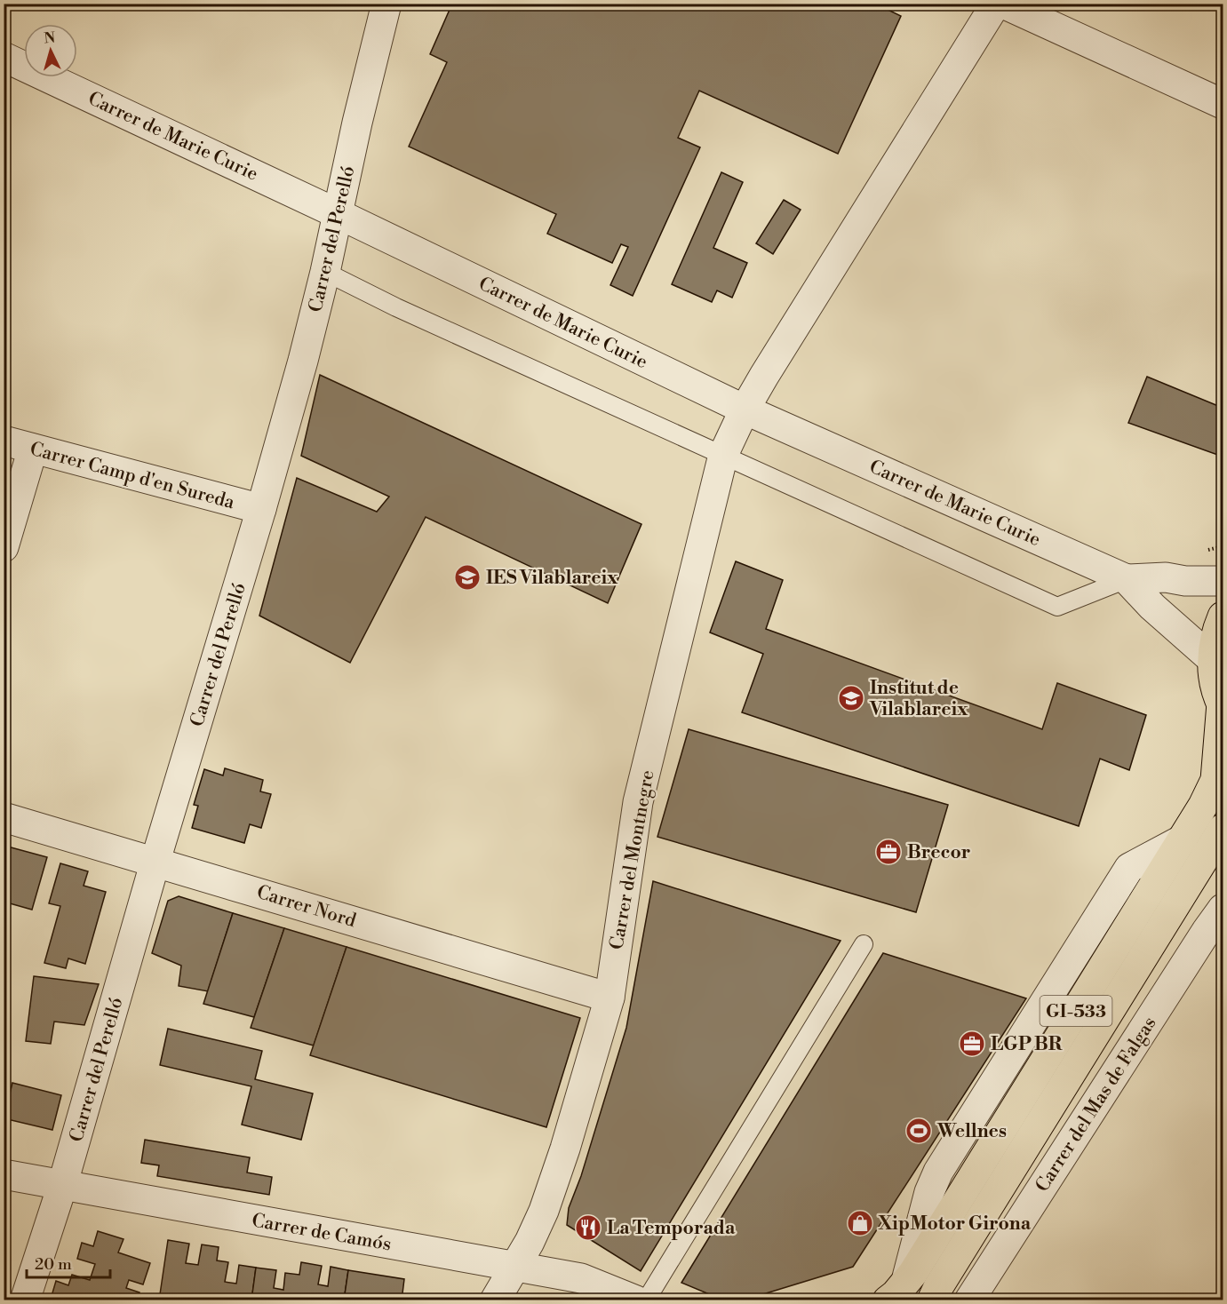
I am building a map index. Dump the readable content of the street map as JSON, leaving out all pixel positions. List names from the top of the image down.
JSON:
{
  "streets": {
    "main road": ["GI-533"],
    "street": [
      "Carrer de Marie Curie",
      "Carrer del Perelló",
      "Carrer Camp d'en Sureda",
      "Carrer del Montnegre",
      "Carrer Nord",
      "Carrer del Mas de Falgas",
      "Carrer de Camós"
    ]
  },
  "crossings": [
    ["Carrer de Marie Curie", "Carrer del Perelló"],
    ["Carrer de Marie Curie", "Carrer del Montnegre"],
    ["Carrer de Marie Curie", "GI-533"],
    ["Carrer del Perelló", "Carrer Camp d'en Sureda"],
    ["Carrer del Perelló", "Carrer Nord"],
    ["Carrer del Perelló", "Carrer de Camós"],
    ["Carrer del Montnegre", "Carrer Nord"],
    ["Carrer del Montnegre", "Carrer de Camós"]
  ],
  "places": {
    "school or university": ["IES Vilablareix", "Institut de Vilablareix"],
    "office": ["Brecor", "LGP BR"],
    "sports": ["Wellnes"],
    "shop": ["XipMotor Girona"],
    "restaurant": ["La Temporada"]
  },
  "scale_bar": "20 m",
  "north": "top"
}
